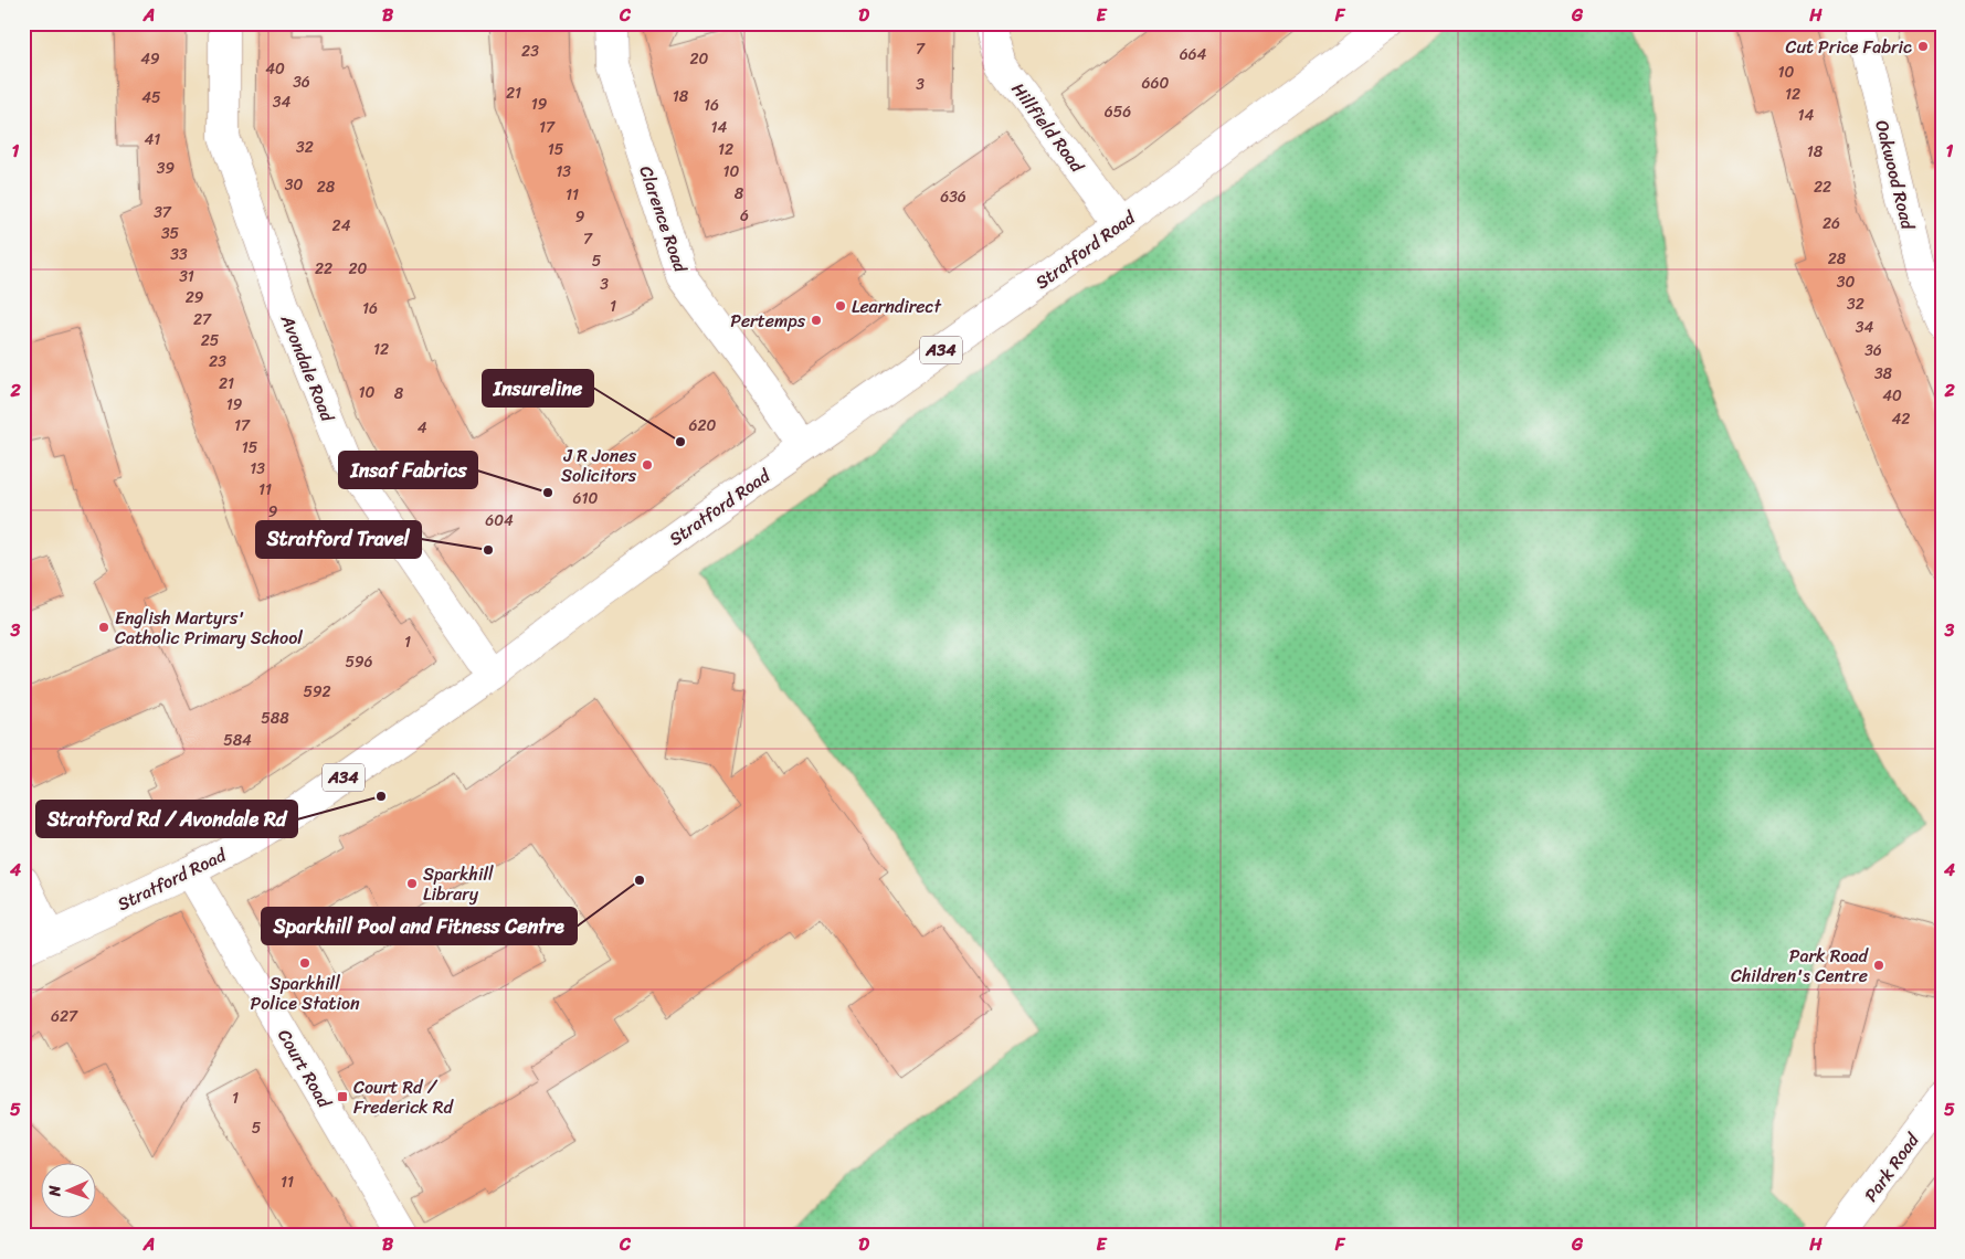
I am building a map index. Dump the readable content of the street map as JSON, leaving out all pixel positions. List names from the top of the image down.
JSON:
{
  "streets": {
    "main road": [
      "Hillfield Road",
      "Oakwood Road",
      "Clarence Road",
      "Stratford Road",
      "A34",
      "Avondale Road",
      "Court Road",
      "Park Road"
    ]
  },
  "crossings": [
    ["Hillfield Road", "Stratford Road"],
    ["Clarence Road", "Stratford Road"],
    ["Stratford Road", "Avondale Road"],
    ["Stratford Road", "Court Road"]
  ],
  "places": {
    "other": [
      "Cut Price Fabric",
      "Learndirect",
      "Pertemps",
      "Insureline",
      "J R Jones Solicitors",
      "Insaf Fabrics",
      "Stratford Travel",
      "English Martyrs' Catholic Primary School",
      "Stratford Rd / Avondale Rd",
      "Sparkhill Pool and Fitness Centre",
      "Sparkhill Library",
      "Sparkhill Police Station",
      "Park Road Children's Centre"
    ],
    "transit": ["Court Rd / Frederick Rd"]
  },
  "house_numbers": [
    "7",
    "23",
    "664",
    "49",
    "20",
    "40",
    "10",
    "36",
    "660",
    "3",
    "21",
    "12",
    "18",
    "45",
    "34",
    "19",
    "16",
    "656",
    "14",
    "17",
    "14",
    "41",
    "32",
    "15",
    "12",
    "18",
    "39",
    "13",
    "10",
    "30",
    "28",
    "22",
    "8",
    "11",
    "636",
    "37",
    "6",
    "9",
    "26",
    "24",
    "35",
    "7",
    "33",
    "28",
    "5",
    "22",
    "20",
    "31",
    "30",
    "3",
    "29",
    "32",
    "1",
    "16",
    "27",
    "34",
    "25",
    "12",
    "36",
    "23",
    "38",
    "21",
    "10",
    "8",
    "40",
    "19",
    "42",
    "17",
    "620",
    "4",
    "15",
    "13",
    "11",
    "610",
    "9",
    "604",
    "1",
    "596",
    "592",
    "588",
    "584",
    "627",
    "1",
    "5",
    "11"
  ],
  "north": "left",
  "grid": {
    "columns": [
      "A",
      "B",
      "C",
      "D",
      "E",
      "F",
      "G",
      "H"
    ],
    "rows": [
      "1",
      "2",
      "3",
      "4",
      "5"
    ]
  }
}
